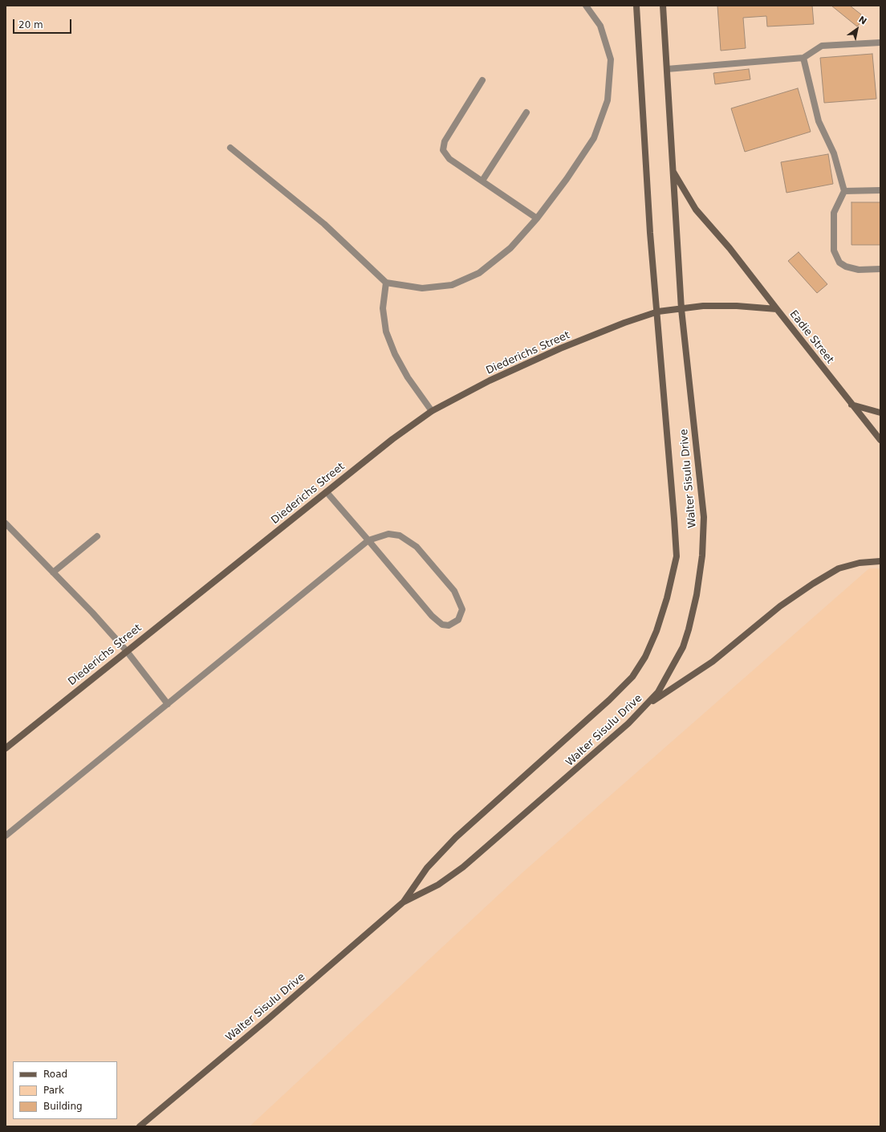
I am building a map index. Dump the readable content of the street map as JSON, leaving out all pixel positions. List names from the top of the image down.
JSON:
{
  "streets": {
    "main road": ["Eadie Street", "Diederichs Street", "Walter Sisulu Drive"]
  },
  "crossings": [
    ["Eadie Street", "Diederichs Street"],
    ["Eadie Street", "Walter Sisulu Drive"],
    ["Diederichs Street", "Walter Sisulu Drive"]
  ],
  "legend": ["Road", "Park", "Building"],
  "scale_bar": "20 m",
  "north": "top right"
}
